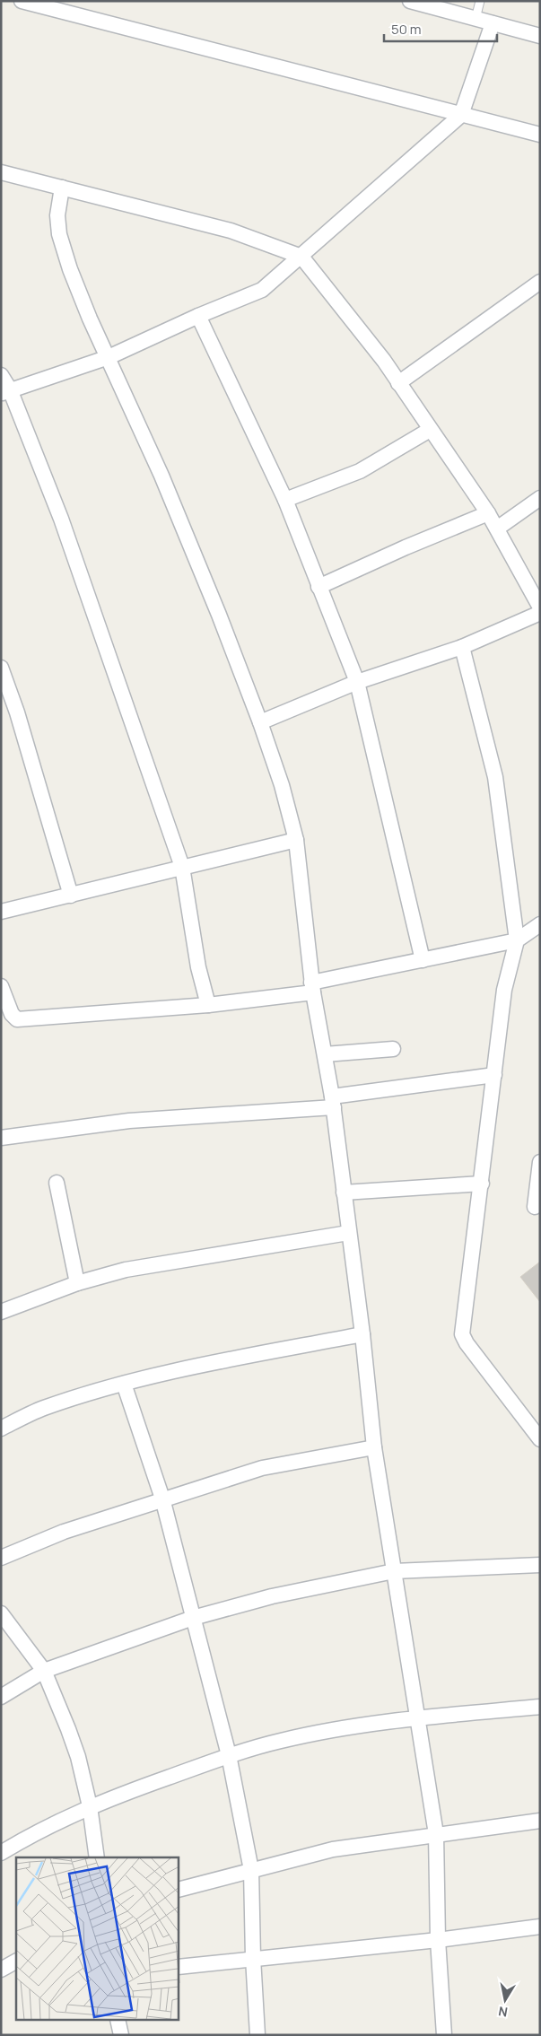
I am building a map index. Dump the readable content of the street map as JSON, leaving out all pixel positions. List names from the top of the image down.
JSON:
{
  "scale_bar": "50 m",
  "north": "bottom"
}
